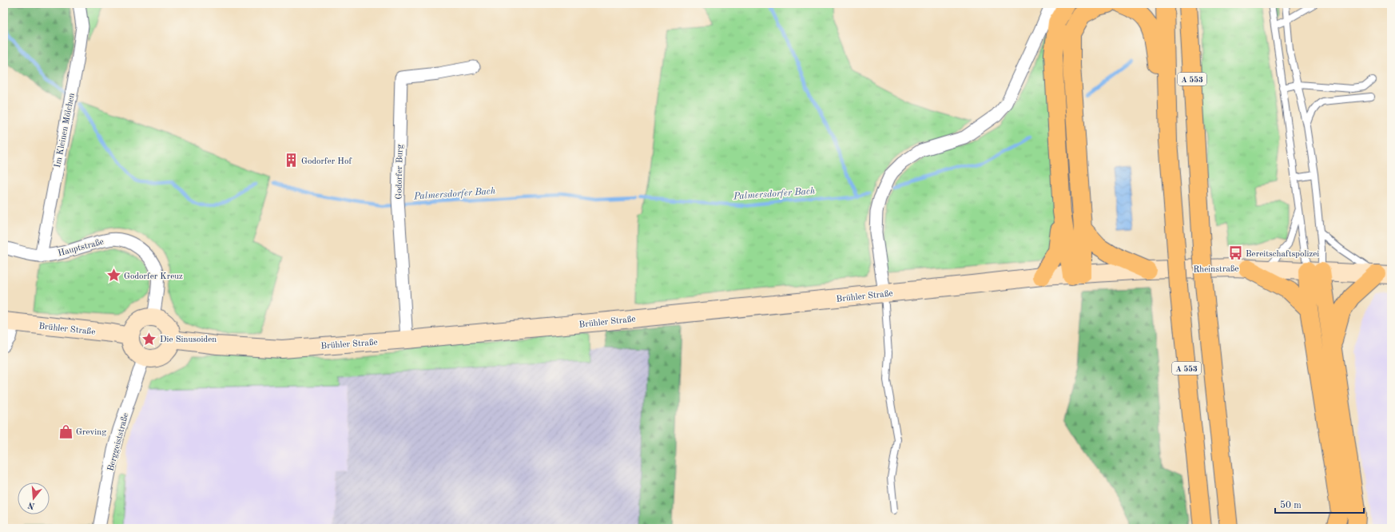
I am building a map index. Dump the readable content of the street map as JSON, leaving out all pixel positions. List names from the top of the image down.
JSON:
{
  "streets": {
    "highway": ["A 553"],
    "main road": ["Rheinstraße", "Brühler Straße"],
    "street": [
      "Im Kleinen Mölchen",
      "Godorfer Burg",
      "Hauptstraße",
      "Berggeiststraße"
    ]
  },
  "crossings": [
    ["Im Kleinen Mölchen", "Hauptstraße"],
    ["Godorfer Burg", "Brühler Straße"],
    ["Hauptstraße", "Brühler Straße"],
    ["Hauptstraße", "Berggeiststraße"],
    ["Rheinstraße", "Brühler Straße"],
    ["Brühler Straße", "Berggeiststraße"]
  ],
  "water": ["Palmersdorfer Bach"],
  "places": {
    "building": ["Godorfer Hof"],
    "bus stop": ["Bereitschaftspolizei"],
    "place": ["Godorfer Kreuz", "Die Sinusoiden"],
    "shop": ["Greving"]
  },
  "scale_bar": "50 m",
  "north": "bottom"
}
